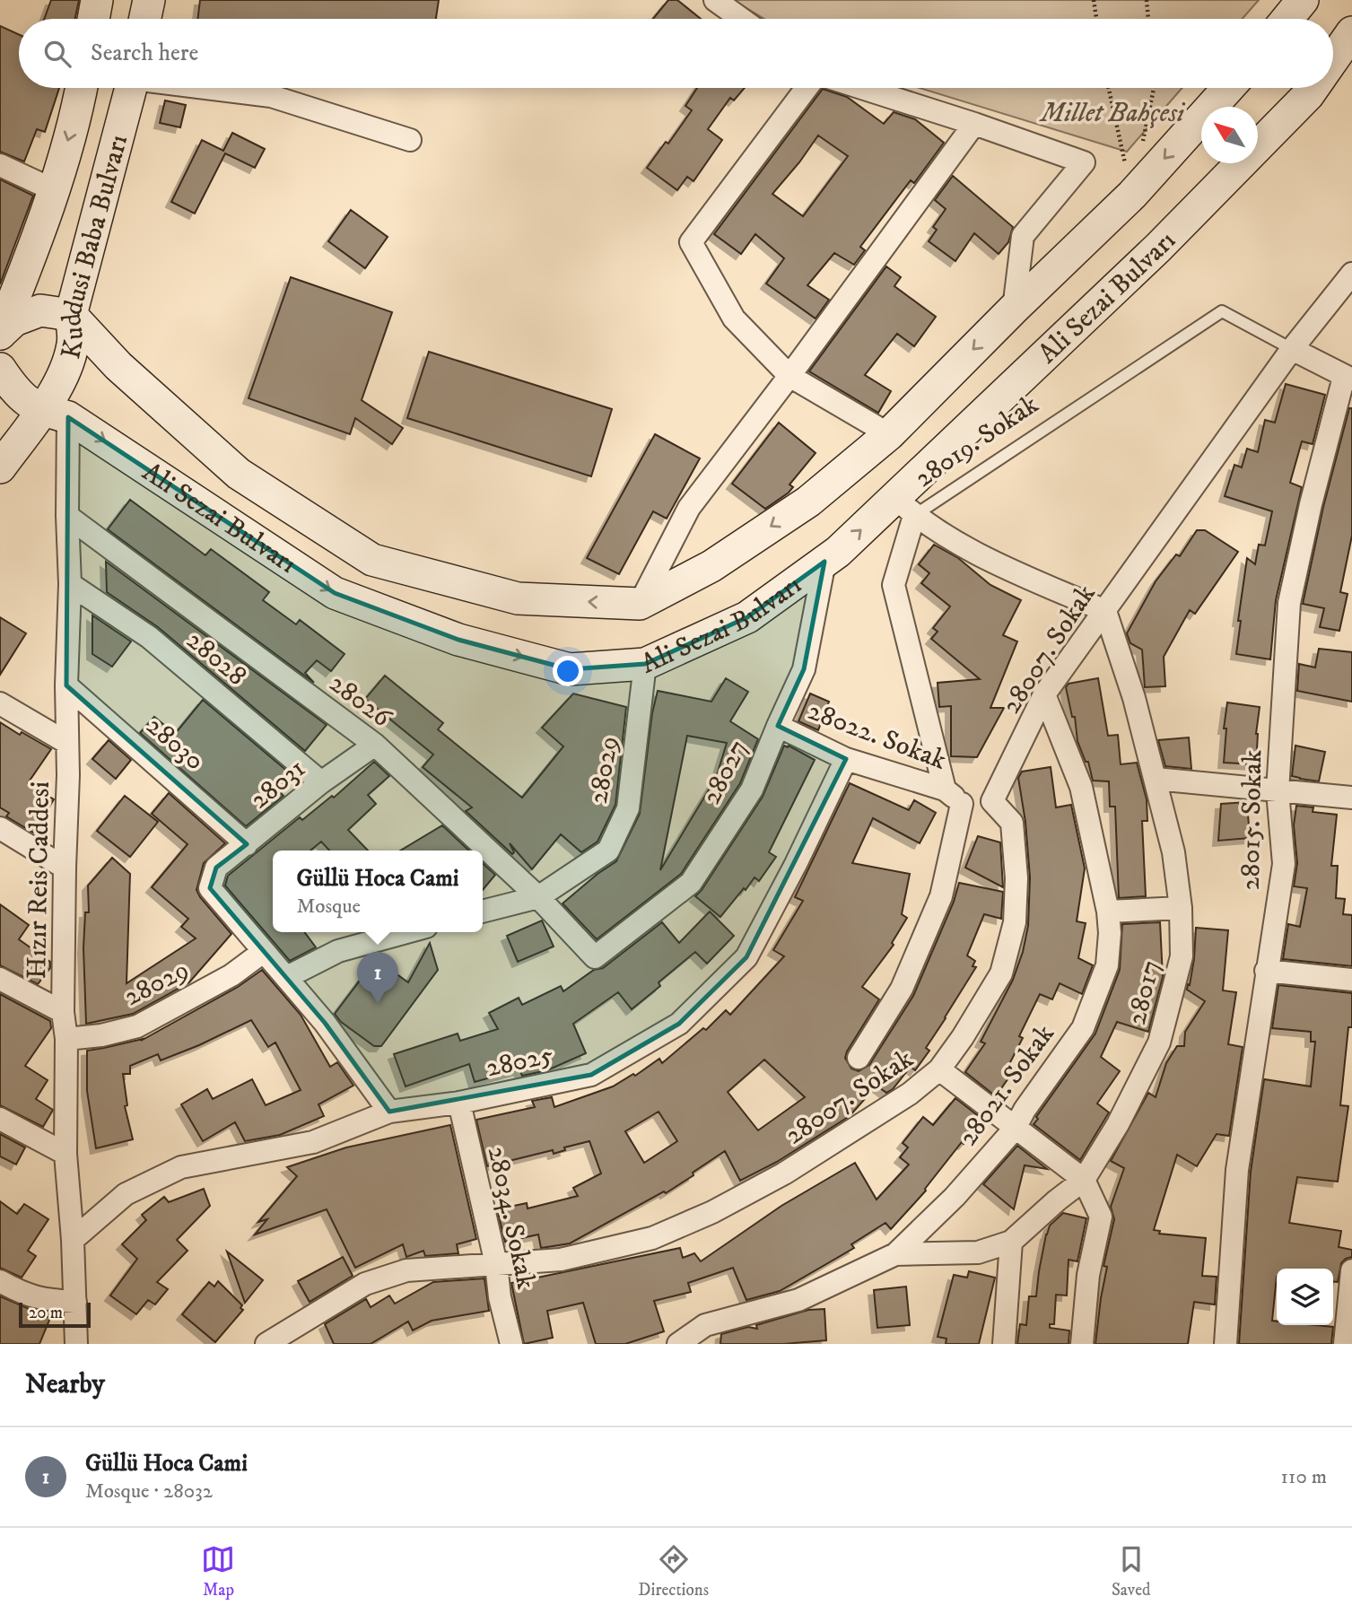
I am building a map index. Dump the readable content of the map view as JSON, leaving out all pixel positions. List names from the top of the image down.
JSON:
{
  "streets": {
    "main road": ["Kuddusi Baba Bulvarı", "Ali Sezai Bulvarı"],
    "street": [
      "28019. Sokak",
      "28007. Sokak",
      "28028",
      "28026",
      "28022. Sokak",
      "28030",
      "28029",
      "28027",
      "28031",
      "28015. Sokak",
      "Hızır Reis Caddesi",
      "28017",
      "28025",
      "28021. Sokak",
      "28034. Sokak"
    ]
  },
  "crossings": [
    ["Kuddusi Baba Bulvarı", "Ali Sezai Bulvarı"],
    ["Kuddusi Baba Bulvarı", "Hızır Reis Caddesi"],
    ["Ali Sezai Bulvarı", "28019. Sokak"],
    ["Ali Sezai Bulvarı", "28029"],
    ["Ali Sezai Bulvarı", "28027"],
    ["Ali Sezai Bulvarı", "Hızır Reis Caddesi"],
    ["28019. Sokak", "28007. Sokak"],
    ["28019. Sokak", "28022. Sokak"],
    ["28007. Sokak", "28022. Sokak"],
    ["28007. Sokak", "28017"],
    ["28007. Sokak", "28021. Sokak"],
    ["28007. Sokak", "28034. Sokak"],
    ["28028", "28031"],
    ["28028", "Hızır Reis Caddesi"],
    ["28026", "28029"],
    ["28026", "28027"],
    ["28026", "28031"],
    ["28026", "Hızır Reis Caddesi"],
    ["28022. Sokak", "28027"],
    ["28022. Sokak", "28025"],
    ["28030", "28031"],
    ["28030", "Hızır Reis Caddesi"],
    ["28029", "28031"],
    ["28029", "Hızır Reis Caddesi"],
    ["Hızır Reis Caddesi", "28025"],
    ["28025", "28034. Sokak"]
  ],
  "parks": ["Millet Bahçesi"],
  "scale_bar": "20 m",
  "north": "top left",
  "page": {
    "search": "Search here",
    "popup": ["Güllü Hoca Cami", "Mosque"],
    "pins": "1",
    "scale": "20 m",
    "heading": "Nearby",
    "list": [
      {
        "mark": "1",
        "name": "Güllü Hoca Cami",
        "note": "Mosque · 28032",
        "value": "110 m"
      }
    ],
    "nav": ["Map", "Directions", "Saved"]
  }
}
